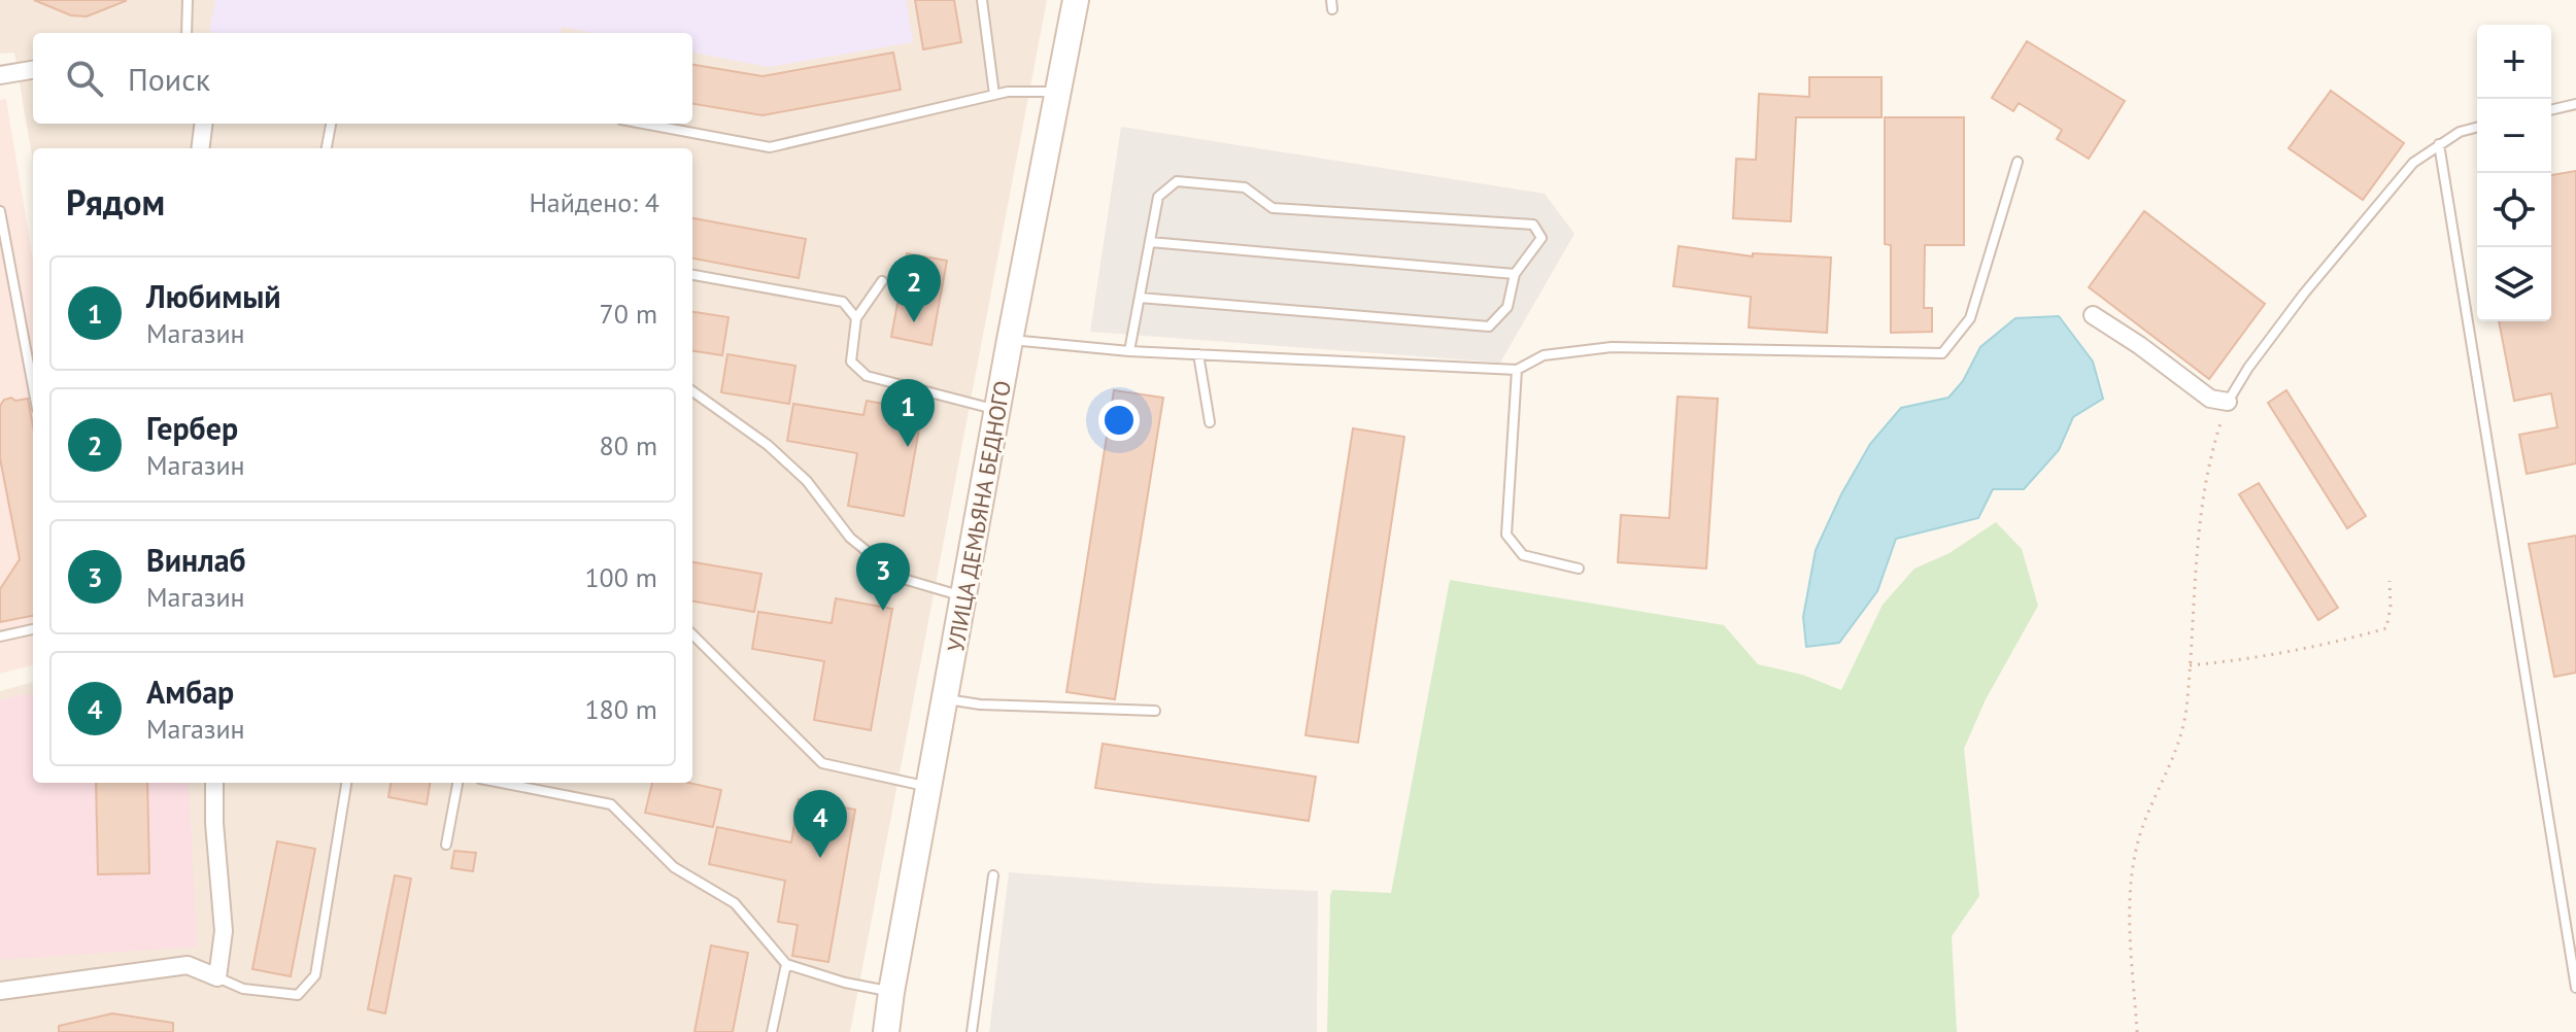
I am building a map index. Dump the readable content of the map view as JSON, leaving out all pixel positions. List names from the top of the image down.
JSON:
{
  "streets": {
    "main road": ["УЛИЦА ДЕМЬЯНА БЕДНОГО"]
  },
  "page": {
    "map_buttons": ["+", "−"],
    "search": "Поиск",
    "heading": ["Рядом", "Найдено: 4"],
    "pins": [
      "2",
      "1",
      "3",
      "4"
    ],
    "list": [
      {
        "mark": "1",
        "name": "Любимый",
        "note": "Магазин",
        "value": "70 m"
      },
      {
        "mark": "2",
        "name": "Гербер",
        "note": "Магазин",
        "value": "80 m"
      },
      {
        "mark": "3",
        "name": "Винлаб",
        "note": "Магазин",
        "value": "100 m"
      },
      {
        "mark": "4",
        "name": "Амбар",
        "note": "Магазин",
        "value": "180 m"
      }
    ]
  }
}
